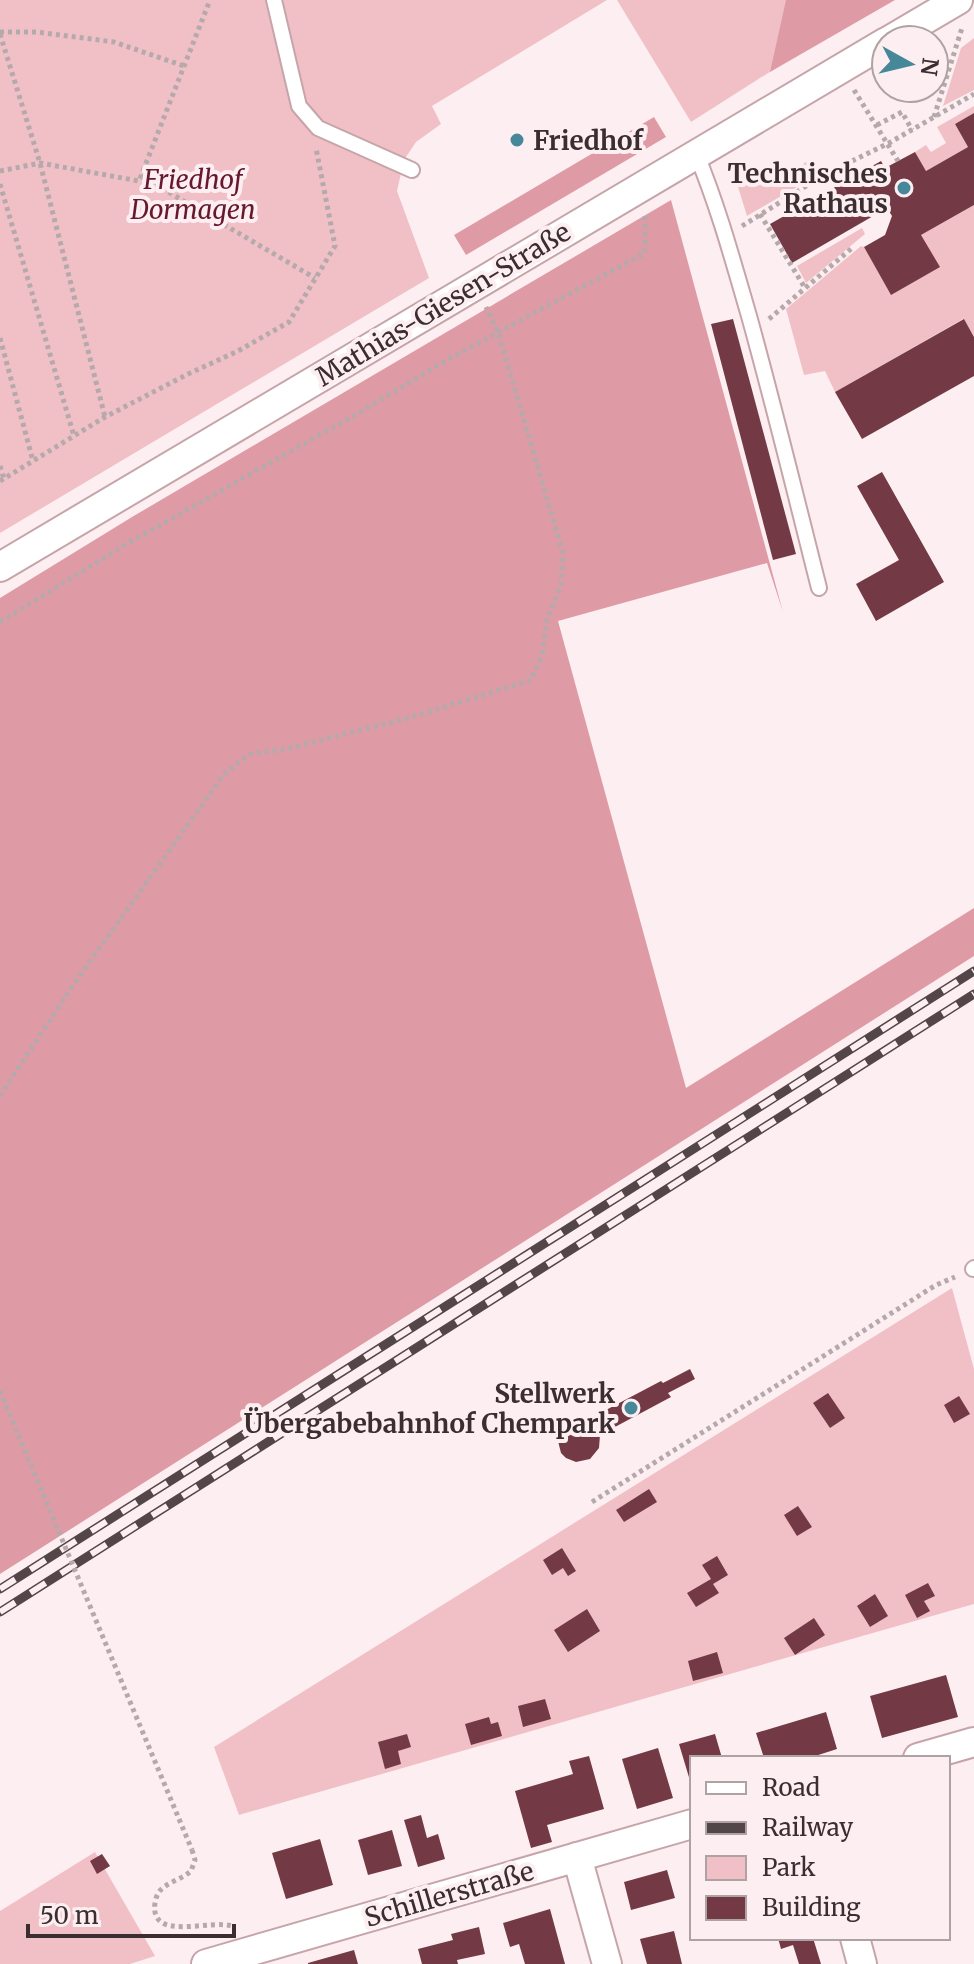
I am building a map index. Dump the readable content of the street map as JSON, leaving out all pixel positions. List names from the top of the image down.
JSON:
{
  "streets": {
    "street": ["Mathias-Giesen-Straße", "Schillerstraße"]
  },
  "parks": ["Friedhof Dormagen"],
  "places": ["Friedhof", "Technisches Rathaus", "Stellwerk Übergabebahnhof Chempark"],
  "legend": [
    "Road",
    "Railway",
    "Park",
    "Building"
  ],
  "scale_bar": "50 m",
  "north": "right"
}
